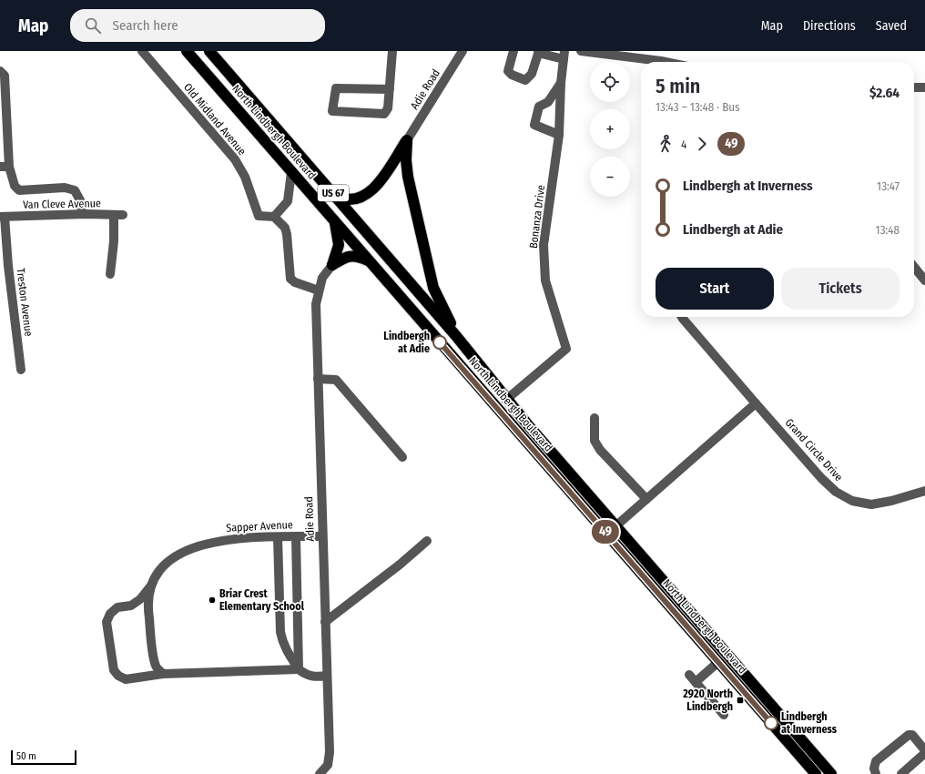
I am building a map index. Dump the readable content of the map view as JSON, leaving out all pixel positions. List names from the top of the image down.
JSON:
{
  "streets": {
    "highway": ["North Lindbergh Boulevard", "US 67"],
    "street": [
      "Adie Road",
      "Old Midland Avenue",
      "Van Cleve Avenue",
      "Bonanza Drive",
      "Treston Avenue",
      "Grand Circle Drive",
      "Sapper Avenue"
    ]
  },
  "crossings": [
    ["Adie Road", "Sapper Avenue"],
    ["North Lindbergh Boulevard", "Bonanza Drive"],
    ["Van Cleve Avenue", "Treston Avenue"]
  ],
  "places": {
    "other": ["Lindbergh at Adie", "Briar Crest Elementary School", "Lindbergh at Inverness"],
    "transit": ["2920 North Lindbergh"]
  },
  "lines": ["bus line 49"],
  "scale_bar": "50 m",
  "page": {
    "header": "Map",
    "search": "Search here",
    "nav": ["Map", "Directions", "Saved"],
    "on_map": "49",
    "map_buttons": ["+", "−"],
    "heading": ["5 min", "13:43 – 13:48 · Bus", "$2.64"],
    "legs": ["4", "49"],
    "list": [
      {
        "name": "Lindbergh at Inverness",
        "value": "13:47"
      },
      {
        "name": "Lindbergh at Adie",
        "value": "13:48"
      }
    ],
    "buttons": ["Start", "Tickets"],
    "scale": "50 m"
  }
}
